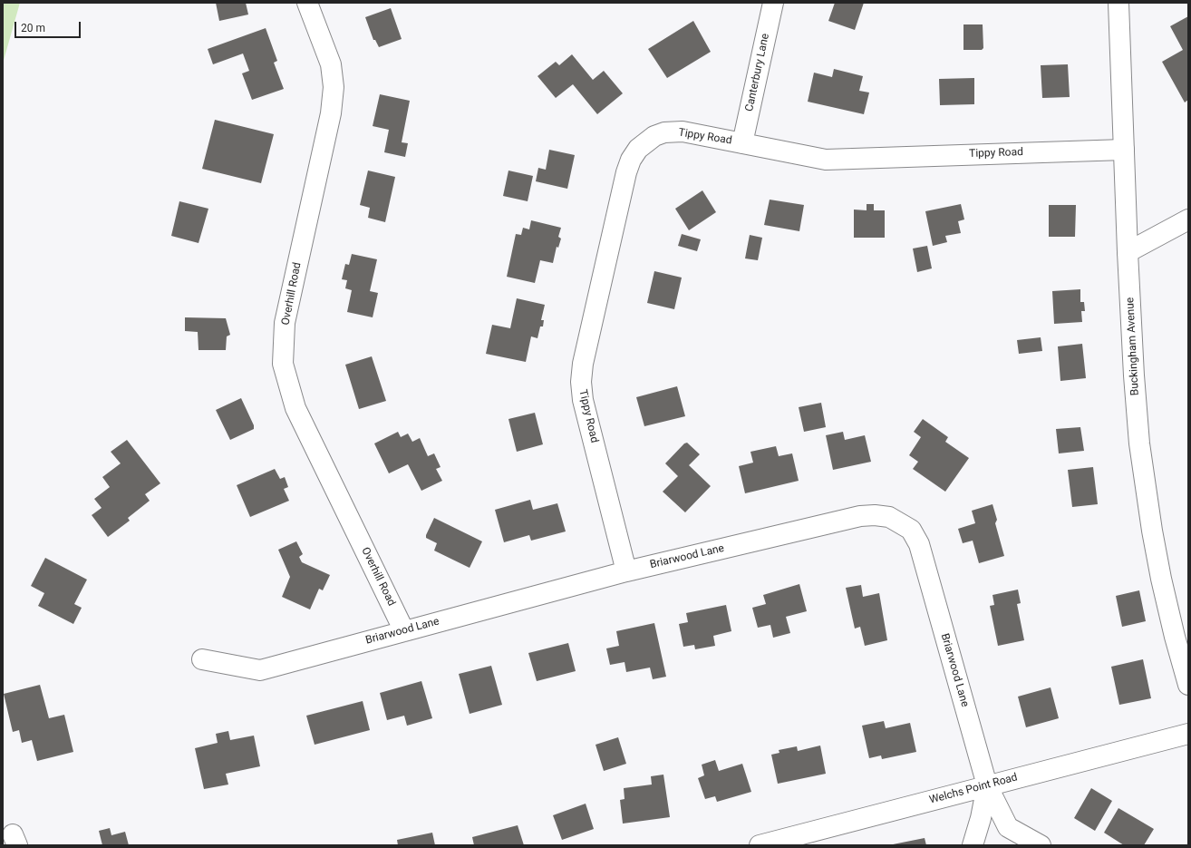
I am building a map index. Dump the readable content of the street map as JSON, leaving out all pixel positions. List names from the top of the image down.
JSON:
{
  "streets": {
    "street": [
      "Canterbury Lane",
      "Tippy Road",
      "Overhill Road",
      "Buckingham Avenue",
      "Briarwood Lane",
      "Welchs Point Road"
    ]
  },
  "crossings": [
    ["Canterbury Lane", "Tippy Road"],
    ["Tippy Road", "Buckingham Avenue"],
    ["Tippy Road", "Briarwood Lane"],
    ["Overhill Road", "Briarwood Lane"],
    ["Briarwood Lane", "Welchs Point Road"]
  ],
  "scale_bar": "20 m"
}
